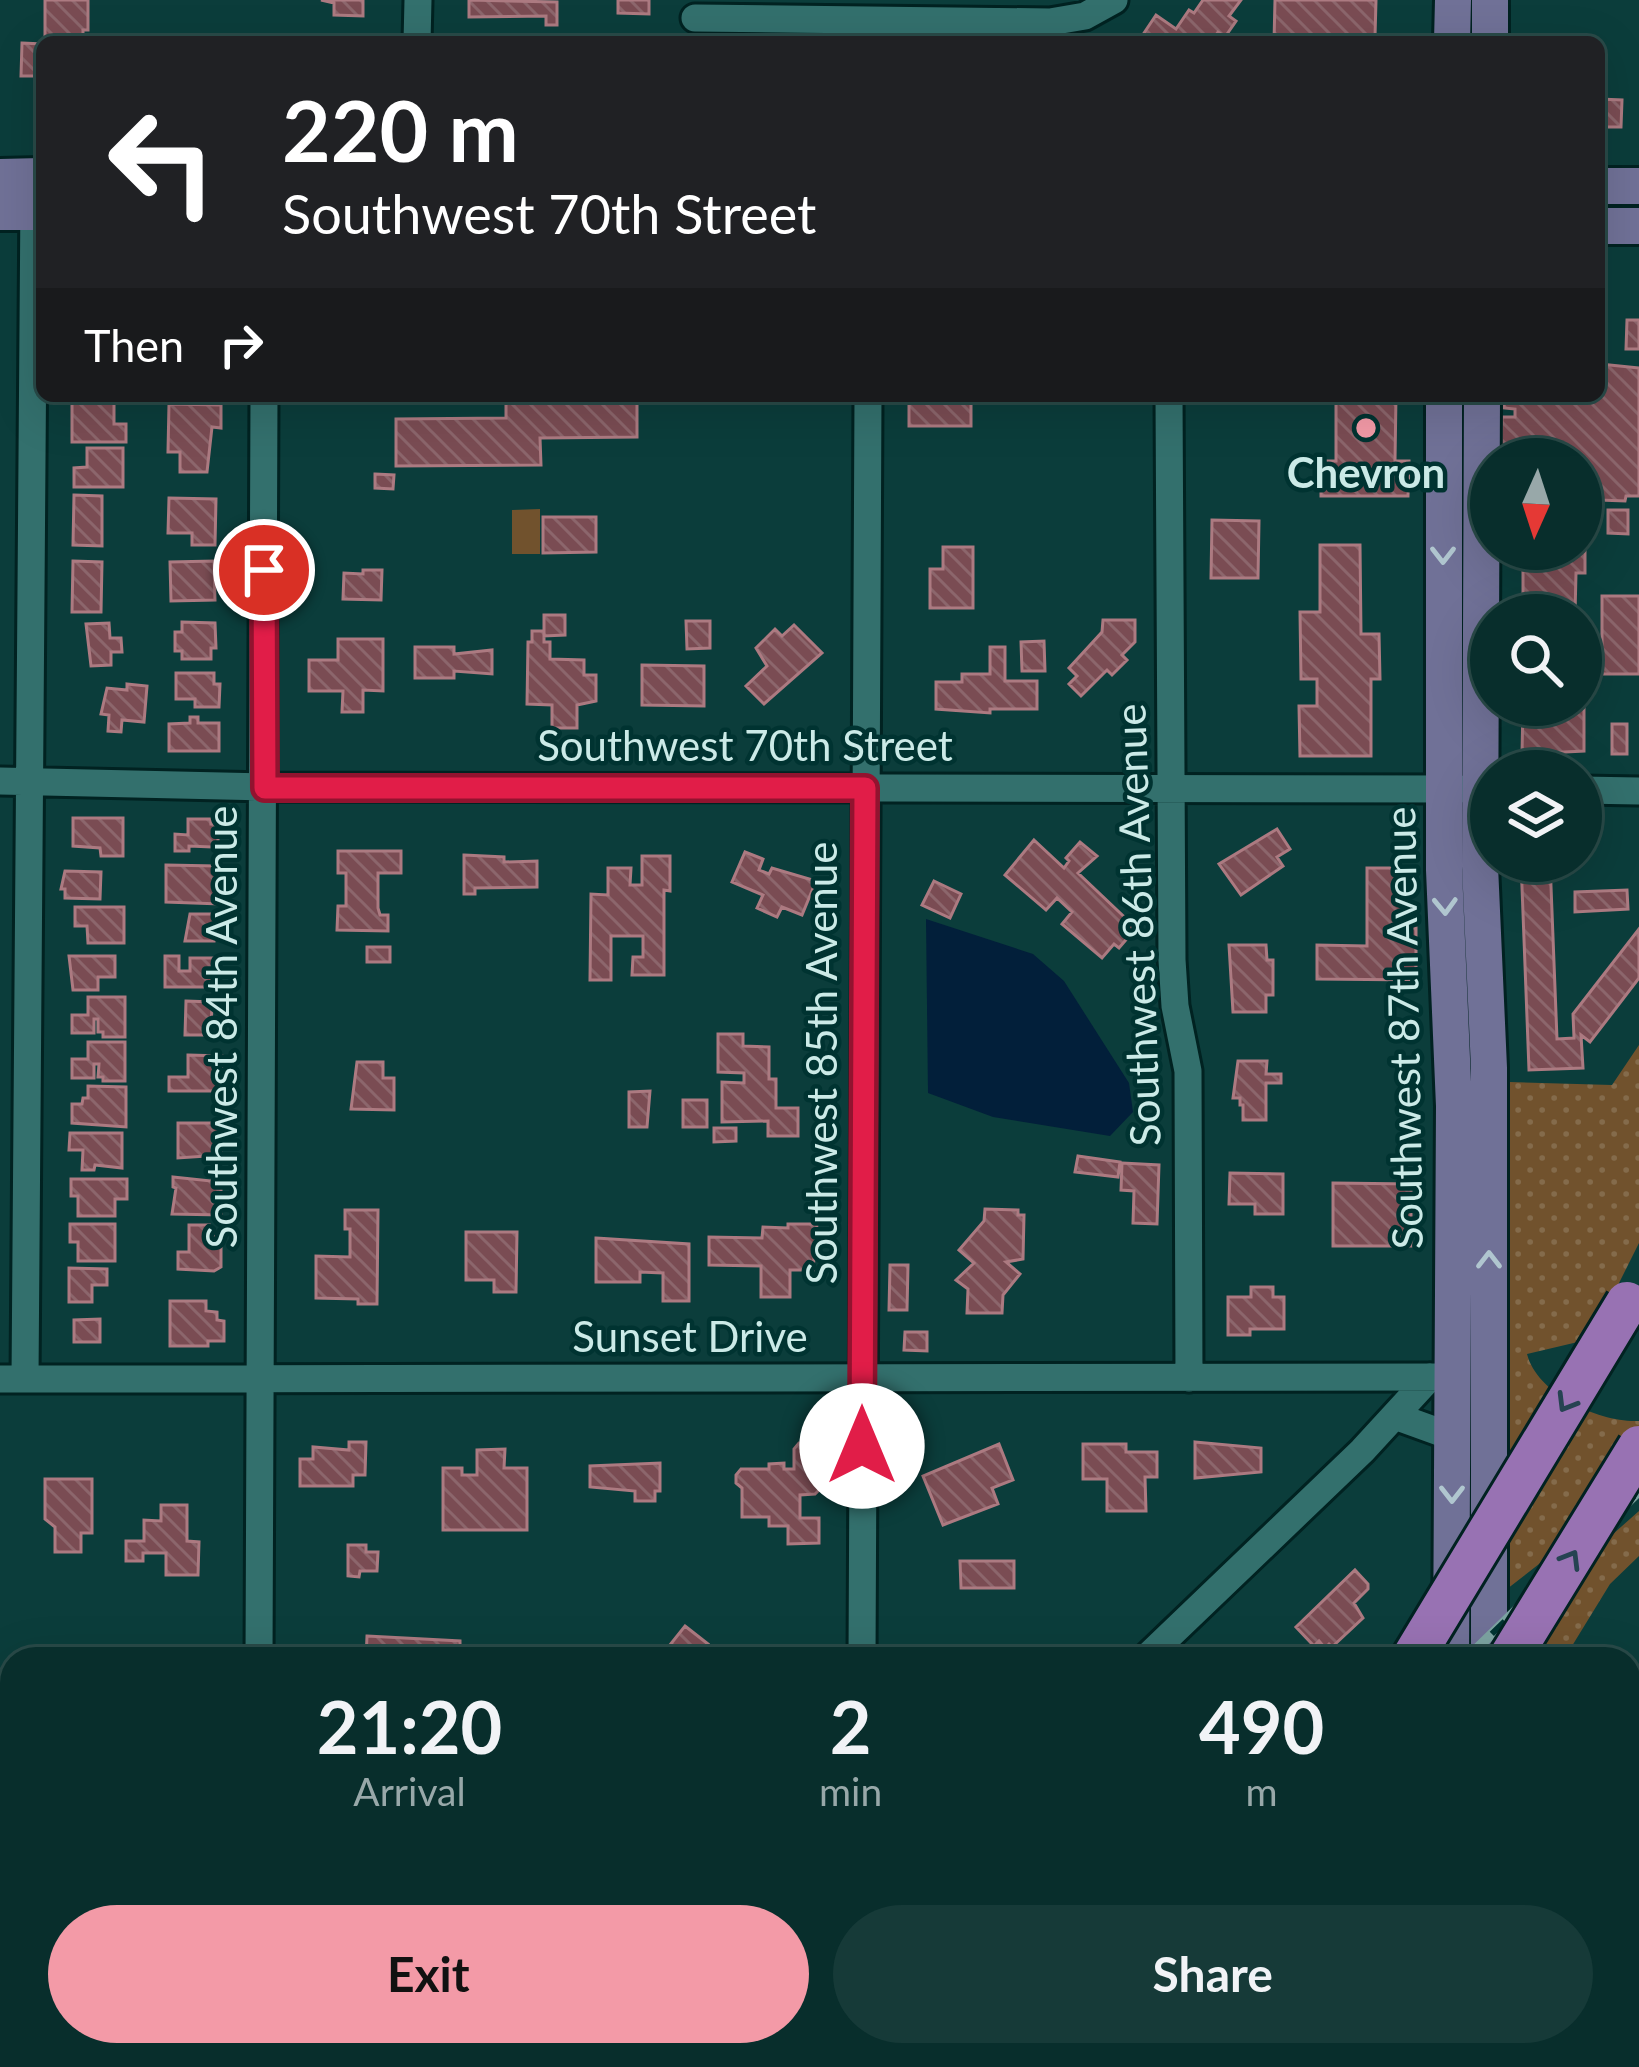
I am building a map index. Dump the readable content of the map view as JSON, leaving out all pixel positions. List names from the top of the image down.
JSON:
{
  "streets": {
    "main road": ["Southwest 87th Avenue"],
    "street": [
      "Southwest 70th Street",
      "Southwest 86th Avenue",
      "Southwest 84th Avenue",
      "Southwest 85th Avenue",
      "Sunset Drive"
    ]
  },
  "crossings": [
    ["Southwest 70th Street", "Southwest 86th Avenue"],
    ["Southwest 70th Street", "Southwest 84th Avenue"],
    ["Southwest 70th Street", "Southwest 85th Avenue"],
    ["Southwest 86th Avenue", "Sunset Drive"],
    ["Southwest 84th Avenue", "Sunset Drive"],
    ["Southwest 87th Avenue", "Sunset Drive"],
    ["Southwest 85th Avenue", "Sunset Drive"]
  ],
  "places": ["Chevron"],
  "north": "bottom",
  "page": {
    "turn": ["220 m", "Southwest 70th Street"],
    "then": "Then",
    "eta": [
      "21:20",
      "Arrival",
      "2",
      "min",
      "490",
      "m"
    ],
    "buttons": ["Exit", "Share"]
  }
}
